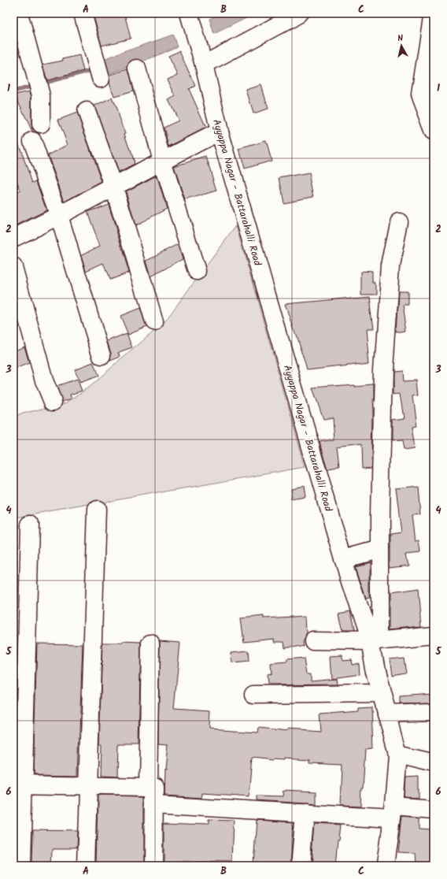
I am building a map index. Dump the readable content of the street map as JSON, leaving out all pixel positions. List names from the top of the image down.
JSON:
{
  "streets": {
    "street": ["Ayyappa Nagar - Battarahalli Road"]
  },
  "north": "top",
  "grid": {
    "columns": ["A", "B", "C"],
    "rows": [
      "1",
      "2",
      "3",
      "4",
      "5",
      "6"
    ]
  }
}
